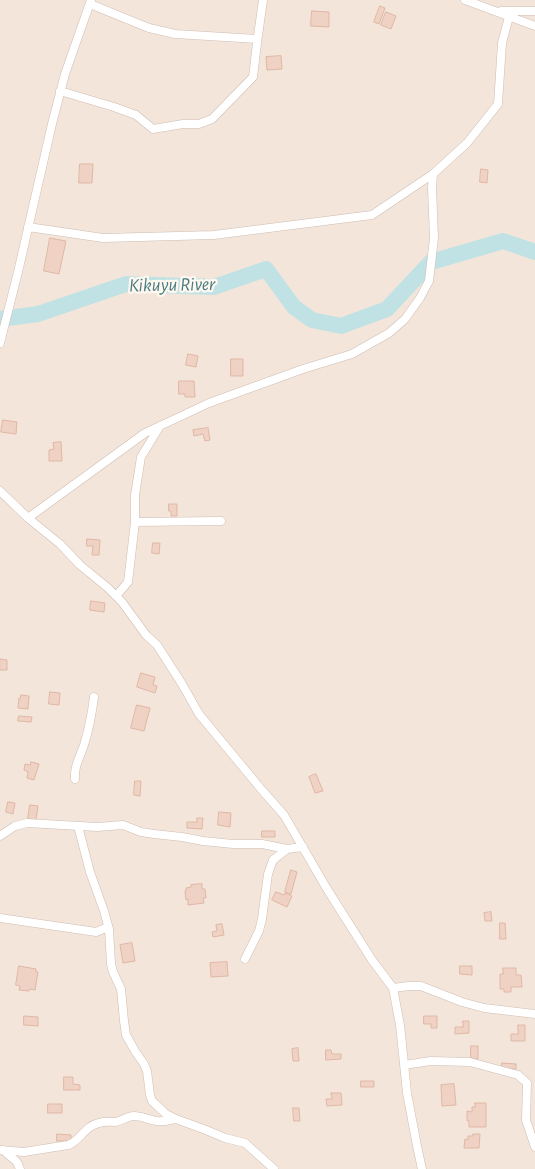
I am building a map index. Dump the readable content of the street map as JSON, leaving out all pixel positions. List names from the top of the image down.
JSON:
{
  "water": ["Kikuyu River"]
}
